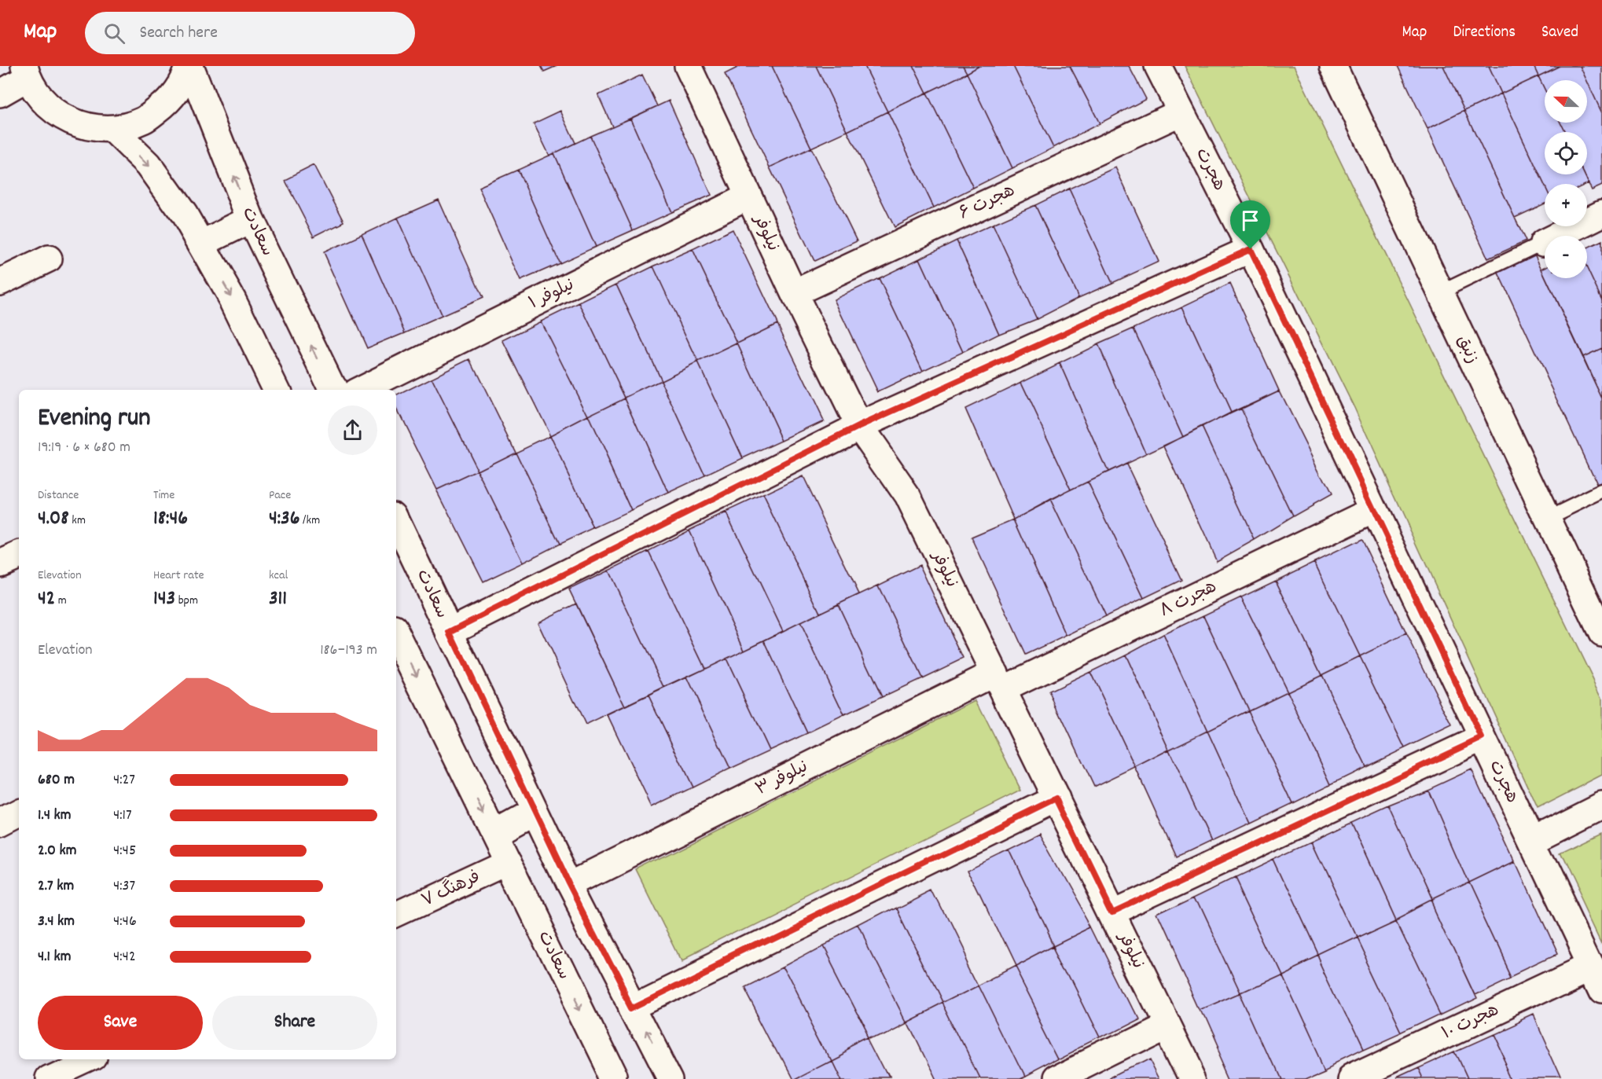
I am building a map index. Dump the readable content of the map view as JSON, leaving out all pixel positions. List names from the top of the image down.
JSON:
{
  "streets": {
    "street": [
      "هجرت",
      "هجرت ۶",
      "سعادت",
      "نیلوفر",
      "نیلوفر ۱",
      "زنبق",
      "هجرت ۸",
      "نیلوفر ۳",
      "فرهنگ ۷",
      "هجرت ۱۰"
    ]
  },
  "crossings": [
    ["هجرت", "هجرت ۶"],
    ["هجرت", "هجرت ۸"],
    ["هجرت", "هجرت ۱۰"],
    ["هجرت ۶", "نیلوفر"],
    ["سعادت", "نیلوفر ۳"],
    ["سعادت", "فرهنگ ۷"],
    ["نیلوفر", "نیلوفر ۱"],
    ["نیلوفر", "هجرت ۸"],
    ["نیلوفر", "نیلوفر ۳"],
    ["هجرت ۸", "نیلوفر ۳"]
  ],
  "north": "left",
  "page": {
    "header": "Map",
    "search": "Search here",
    "nav": ["Map", "Directions", "Saved"],
    "map_buttons": ["+", "−"],
    "heading": ["Evening run", "19:19 · 6 × 680 m"],
    "stats": [
      ["Distance", "4.08 km"],
      ["Time", "18:46"],
      ["Pace", "4:36 /km"],
      ["Elevation", "42 m"],
      ["Heart rate", "143 bpm"],
      ["kcal", "311"]
    ],
    "chart": ["Elevation", "186–193 m"],
    "list": [
      {
        "name": "680 m",
        "note": "4:27"
      },
      {
        "name": "1.4 km",
        "note": "4:17"
      },
      {
        "name": "2.0 km",
        "note": "4:45"
      },
      {
        "name": "2.7 km",
        "note": "4:37"
      },
      {
        "name": "3.4 km",
        "note": "4:46"
      },
      {
        "name": "4.1 km",
        "note": "4:42"
      }
    ],
    "buttons": ["Save", "Share"]
  }
}
